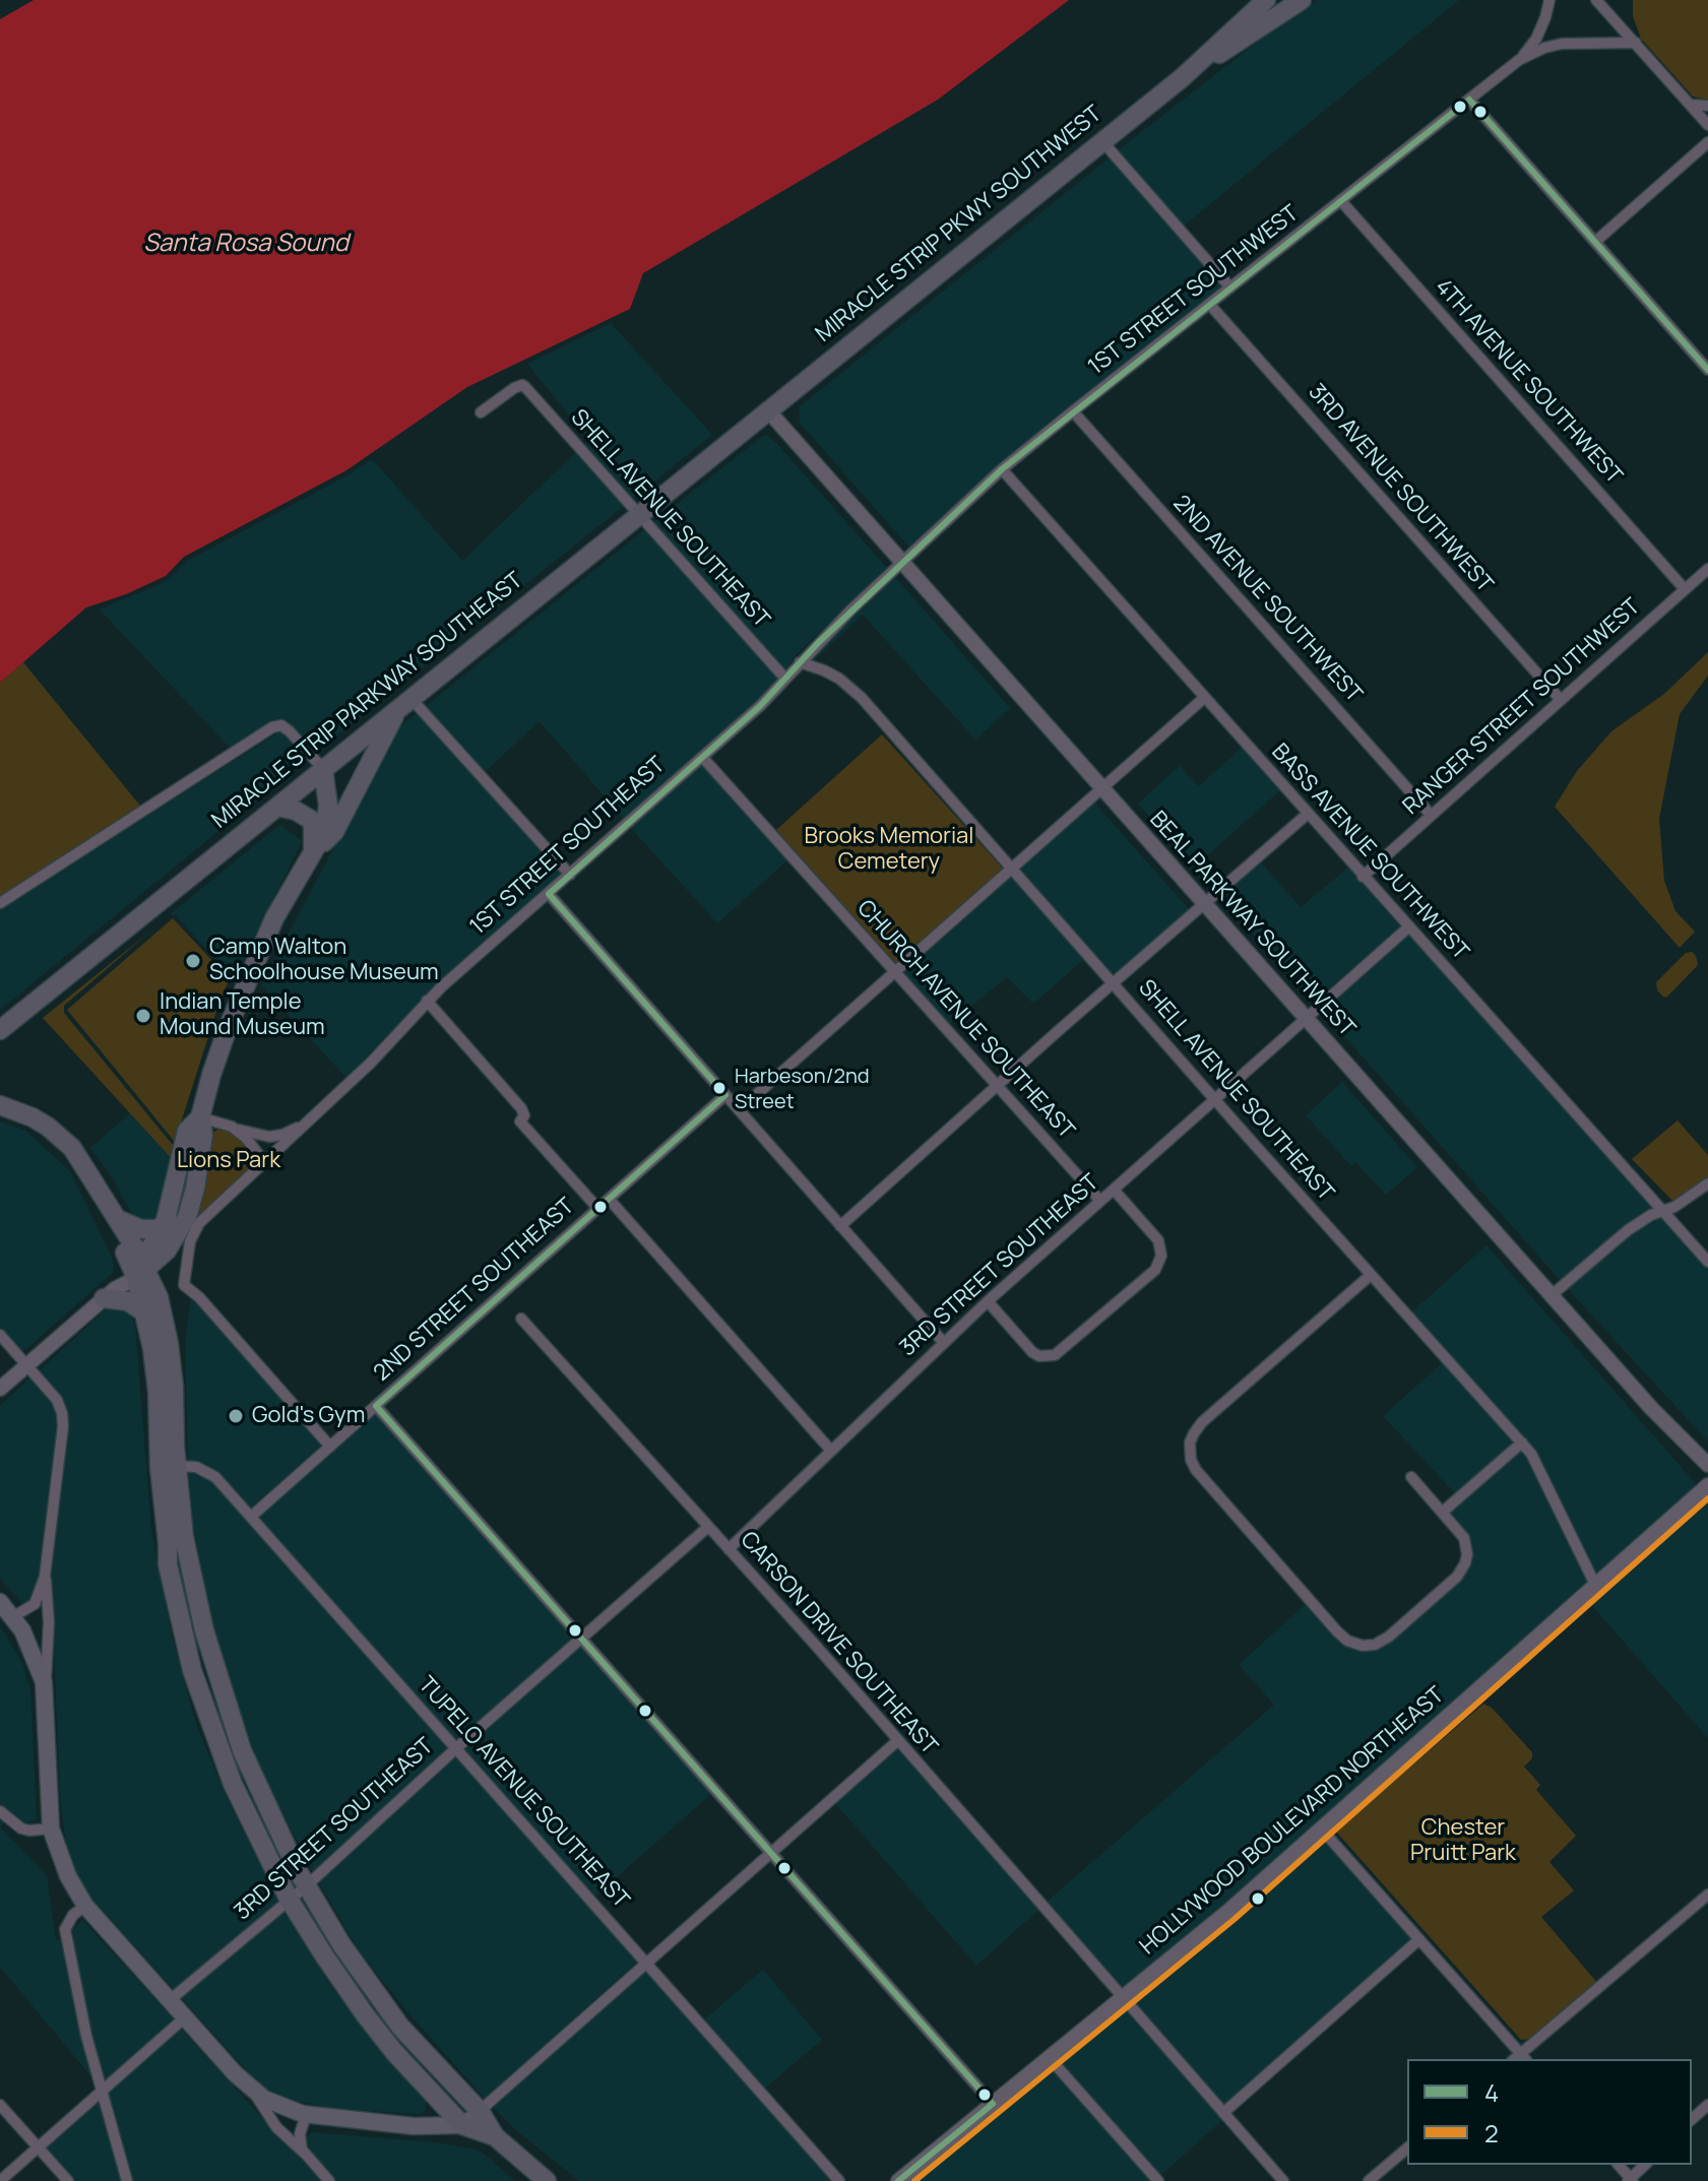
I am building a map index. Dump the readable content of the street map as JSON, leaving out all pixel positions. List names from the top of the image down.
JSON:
{
  "streets": {
    "highway": ["MIRACLE STRIP PKWY SOUTHWEST", "MIRACLE STRIP PARKWAY SOUTHEAST"],
    "main road": ["BEAL PARKWAY SOUTHWEST", "HOLLYWOOD BOULEVARD NORTHEAST"],
    "street": [
      "1ST STREET SOUTHWEST",
      "4TH AVENUE SOUTHWEST",
      "3RD AVENUE SOUTHWEST",
      "SHELL AVENUE SOUTHEAST",
      "2ND AVENUE SOUTHWEST",
      "RANGER STREET SOUTHWEST",
      "1ST STREET SOUTHEAST",
      "BASS AVENUE SOUTHWEST",
      "CHURCH AVENUE SOUTHEAST",
      "3RD STREET SOUTHEAST",
      "2ND STREET SOUTHEAST",
      "CARSON DRIVE SOUTHEAST",
      "TUPELO AVENUE SOUTHEAST"
    ]
  },
  "crossings": [
    ["MIRACLE STRIP PKWY SOUTHWEST", "MIRACLE STRIP PARKWAY SOUTHEAST"],
    ["MIRACLE STRIP PKWY SOUTHWEST", "BEAL PARKWAY SOUTHWEST"],
    ["1ST STREET SOUTHWEST", "4TH AVENUE SOUTHWEST"],
    ["1ST STREET SOUTHWEST", "3RD AVENUE SOUTHWEST"],
    ["1ST STREET SOUTHWEST", "2ND AVENUE SOUTHWEST"],
    ["1ST STREET SOUTHWEST", "1ST STREET SOUTHEAST"],
    ["1ST STREET SOUTHWEST", "BASS AVENUE SOUTHWEST"],
    ["1ST STREET SOUTHWEST", "BEAL PARKWAY SOUTHWEST"],
    ["4TH AVENUE SOUTHWEST", "RANGER STREET SOUTHWEST"],
    ["3RD AVENUE SOUTHWEST", "RANGER STREET SOUTHWEST"],
    ["SHELL AVENUE SOUTHEAST", "MIRACLE STRIP PARKWAY SOUTHEAST"],
    ["SHELL AVENUE SOUTHEAST", "1ST STREET SOUTHEAST"],
    ["SHELL AVENUE SOUTHEAST", "3RD STREET SOUTHEAST"],
    ["SHELL AVENUE SOUTHEAST", "HOLLYWOOD BOULEVARD NORTHEAST"],
    ["2ND AVENUE SOUTHWEST", "RANGER STREET SOUTHWEST"],
    ["MIRACLE STRIP PARKWAY SOUTHEAST", "BEAL PARKWAY SOUTHWEST"],
    ["RANGER STREET SOUTHWEST", "BASS AVENUE SOUTHWEST"],
    ["1ST STREET SOUTHEAST", "BEAL PARKWAY SOUTHWEST"],
    ["1ST STREET SOUTHEAST", "CHURCH AVENUE SOUTHEAST"],
    ["1ST STREET SOUTHEAST", "2ND STREET SOUTHEAST"],
    ["BASS AVENUE SOUTHWEST", "3RD STREET SOUTHEAST"],
    ["BEAL PARKWAY SOUTHWEST", "3RD STREET SOUTHEAST"],
    ["CHURCH AVENUE SOUTHEAST", "3RD STREET SOUTHEAST"],
    ["3RD STREET SOUTHEAST", "CARSON DRIVE SOUTHEAST"],
    ["3RD STREET SOUTHEAST", "TUPELO AVENUE SOUTHEAST"],
    ["2ND STREET SOUTHEAST", "TUPELO AVENUE SOUTHEAST"],
    ["CARSON DRIVE SOUTHEAST", "HOLLYWOOD BOULEVARD NORTHEAST"]
  ],
  "water": ["Santa Rosa Sound"],
  "parks": ["Brooks Memorial Cemetery", "Lions Park", "Chester Pruitt Park"],
  "places": [
    "Camp Walton Schoolhouse Museum",
    "Indian Temple Mound Museum",
    "Harbeson/2nd Street",
    "Gold's Gym"
  ],
  "lines": ["transit line 4", "transit line 2"],
  "legend": ["4", "2"]
}
